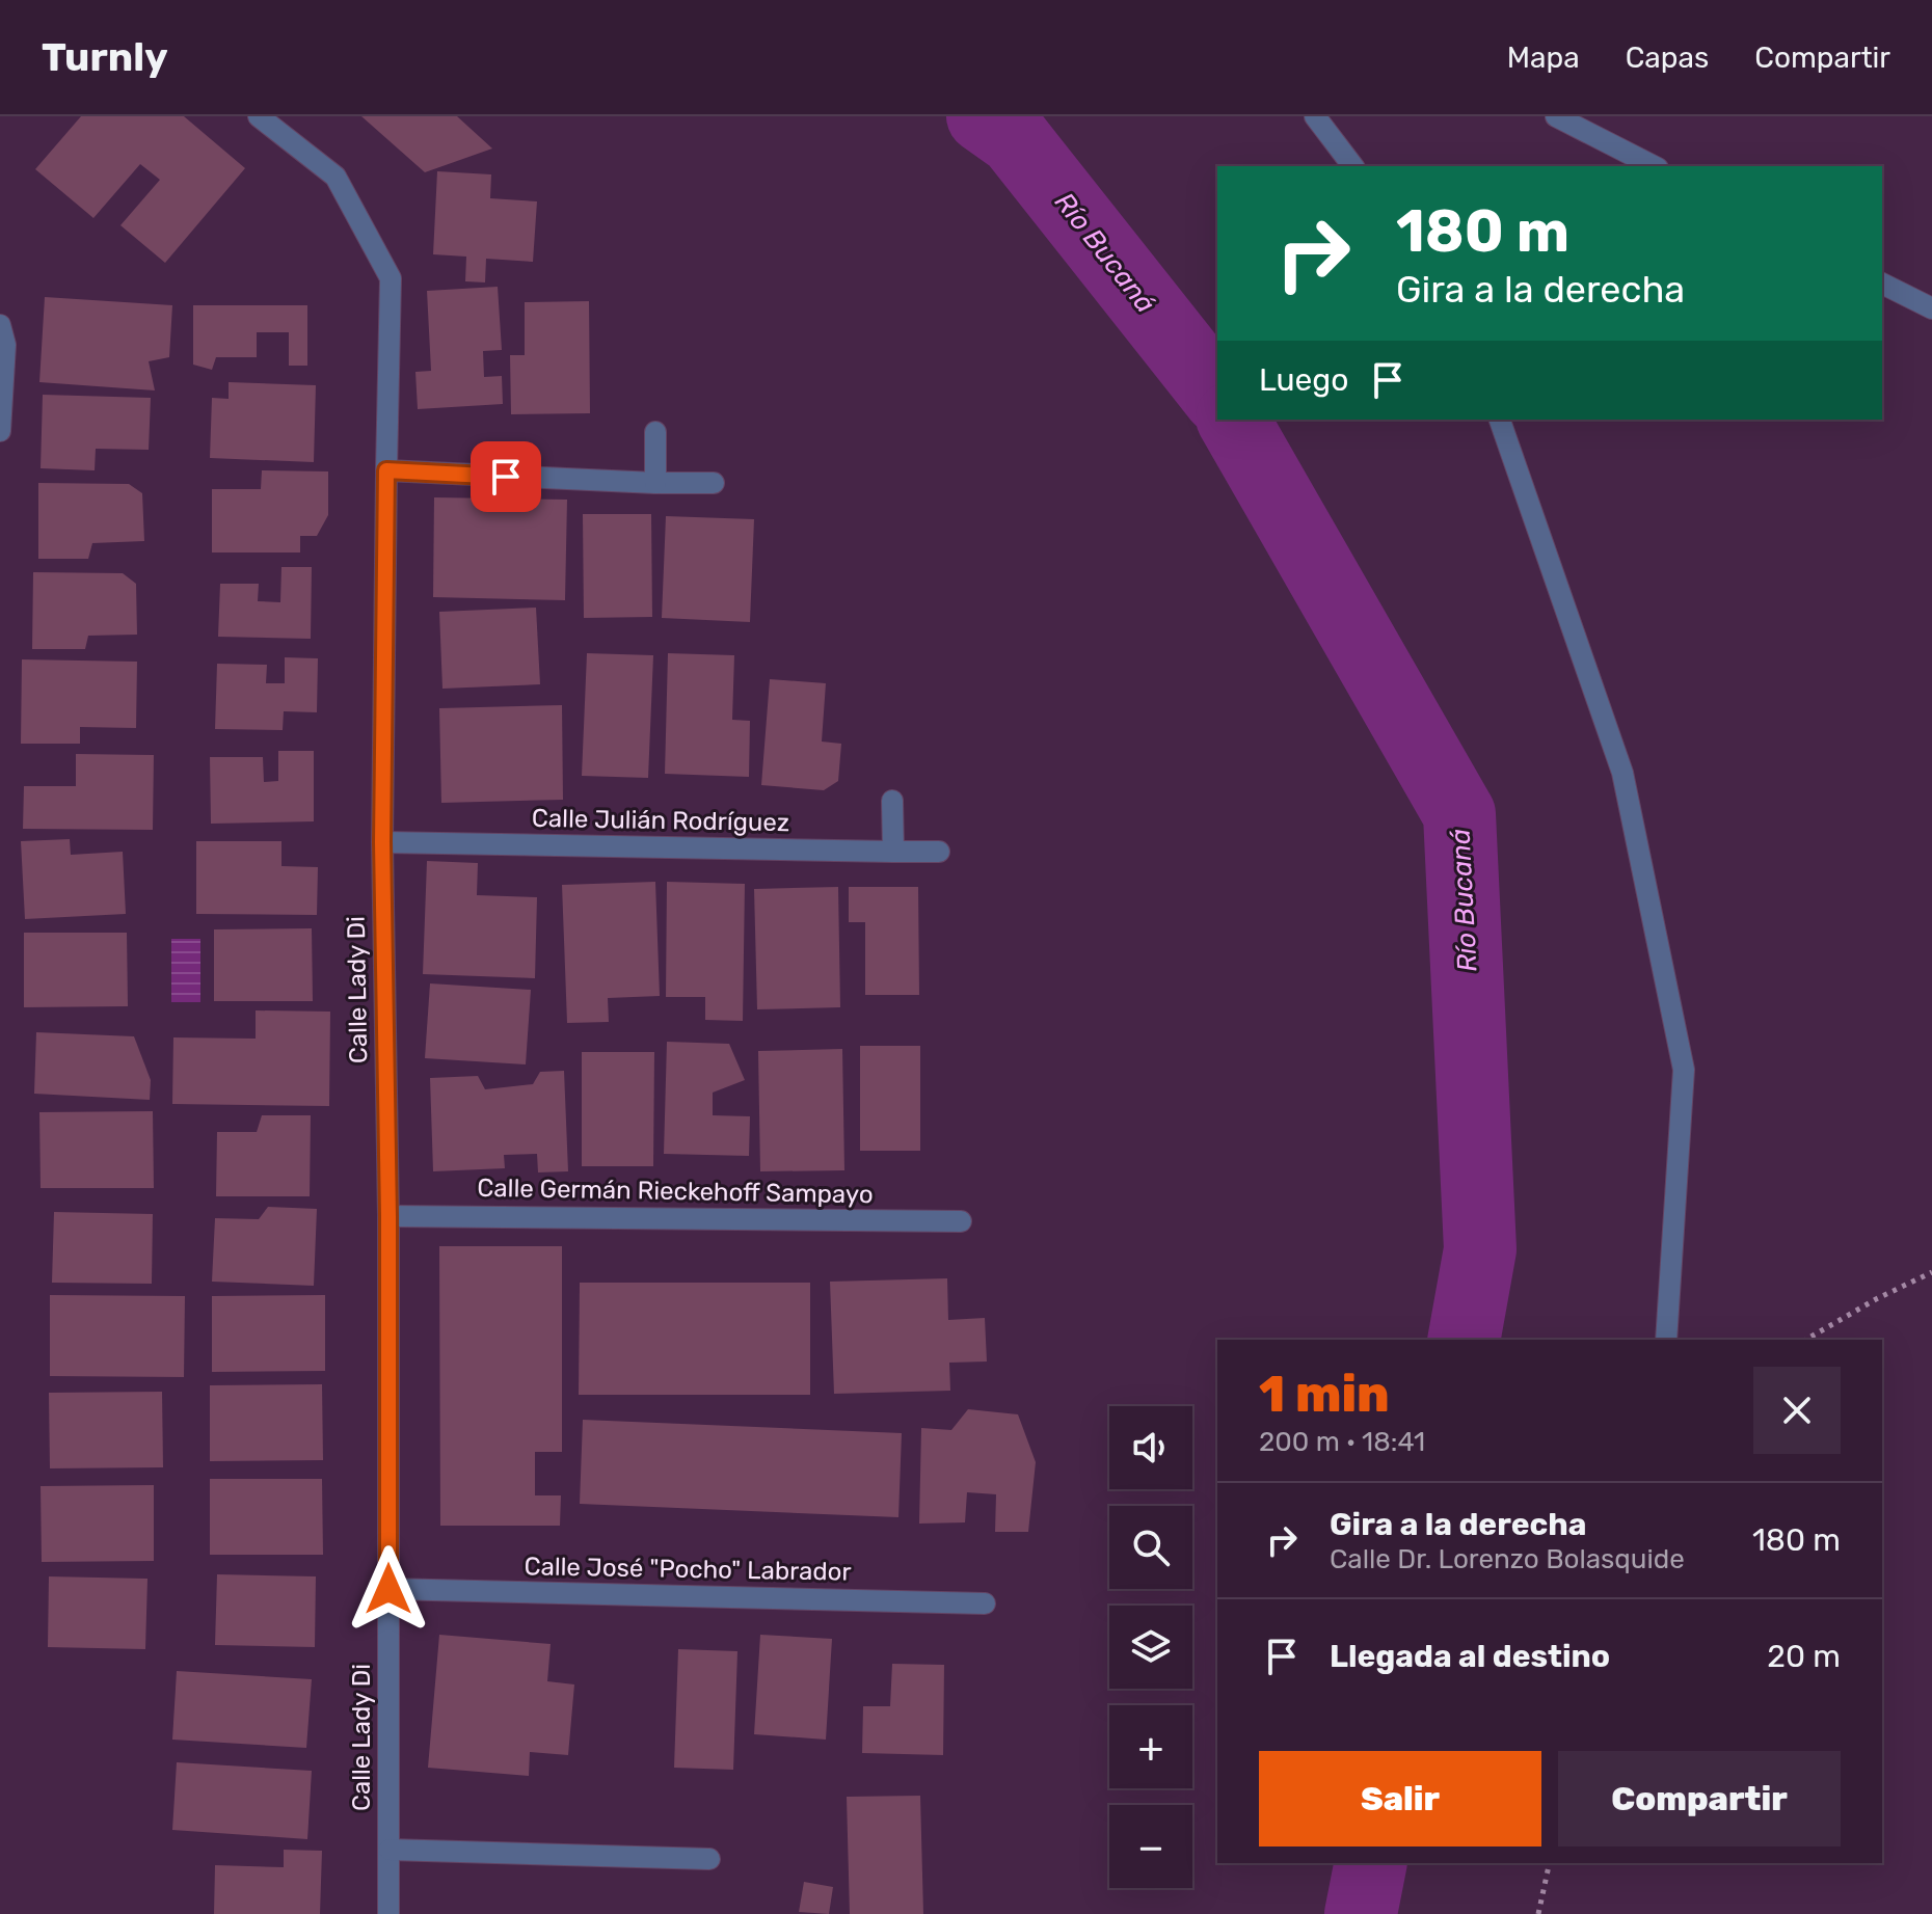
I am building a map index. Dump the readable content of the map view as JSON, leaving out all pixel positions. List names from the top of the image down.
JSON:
{
  "streets": {
    "street": [
      "Calle Julián Rodríguez",
      "Calle Lady Di",
      "Calle Germán Rieckehoff Sampayo",
      "Calle José \"Pocho\" Labrador"
    ]
  },
  "crossings": [
    ["Calle Julián Rodríguez", "Calle Lady Di"],
    ["Calle Lady Di", "Calle Germán Rieckehoff Sampayo"],
    ["Calle Lady Di", "Calle José \"Pocho\" Labrador"]
  ],
  "water": ["Río Bucaná"],
  "page": {
    "header": "Turnly",
    "nav": ["Mapa", "Capas", "Compartir"],
    "turn": ["180 m", "Gira a la derecha"],
    "then": "Luego",
    "heading": ["1 min", "200 m · 18:41"],
    "map_buttons": ["+", "−"],
    "list": [
      {
        "name": "Gira a la derecha",
        "note": "Calle Dr. Lorenzo Bolasquide",
        "value": "180 m"
      },
      {
        "name": "Llegada al destino",
        "value": "20 m"
      }
    ],
    "buttons": ["Salir", "Compartir"]
  }
}
